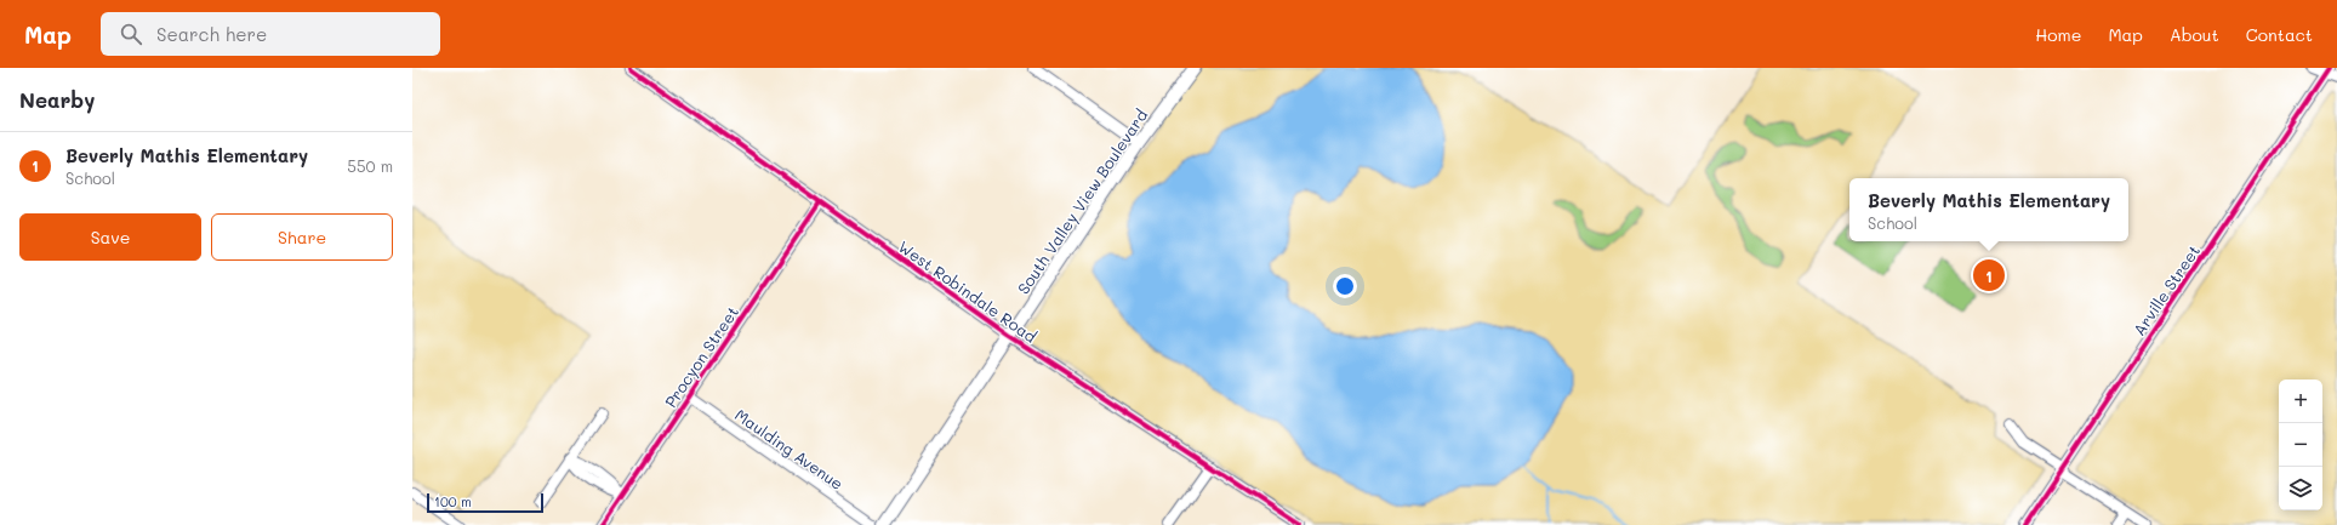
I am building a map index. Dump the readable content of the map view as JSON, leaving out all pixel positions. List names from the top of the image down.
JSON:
{
  "streets": {
    "main road": ["South Valley View Boulevard"],
    "street": [
      "Arville Street",
      "West Robindale Road",
      "Procyon Street",
      "Maulding Avenue"
    ]
  },
  "crossings": [
    ["South Valley View Boulevard", "West Robindale Road"],
    ["West Robindale Road", "Procyon Street"],
    ["Procyon Street", "Maulding Avenue"]
  ],
  "scale_bar": "100 m",
  "page": {
    "header": "Map",
    "search": "Search here",
    "nav": [
      "Home",
      "Map",
      "About",
      "Contact"
    ],
    "heading": "Nearby",
    "list": [
      {
        "mark": "1",
        "name": "Beverly Mathis Elementary",
        "note": "School",
        "value": "550 m"
      }
    ],
    "popup": ["Beverly Mathis Elementary", "School"],
    "buttons": ["Save", "Share"],
    "pins": "1",
    "map_buttons": ["+", "−"],
    "scale": "100 m"
  }
}
